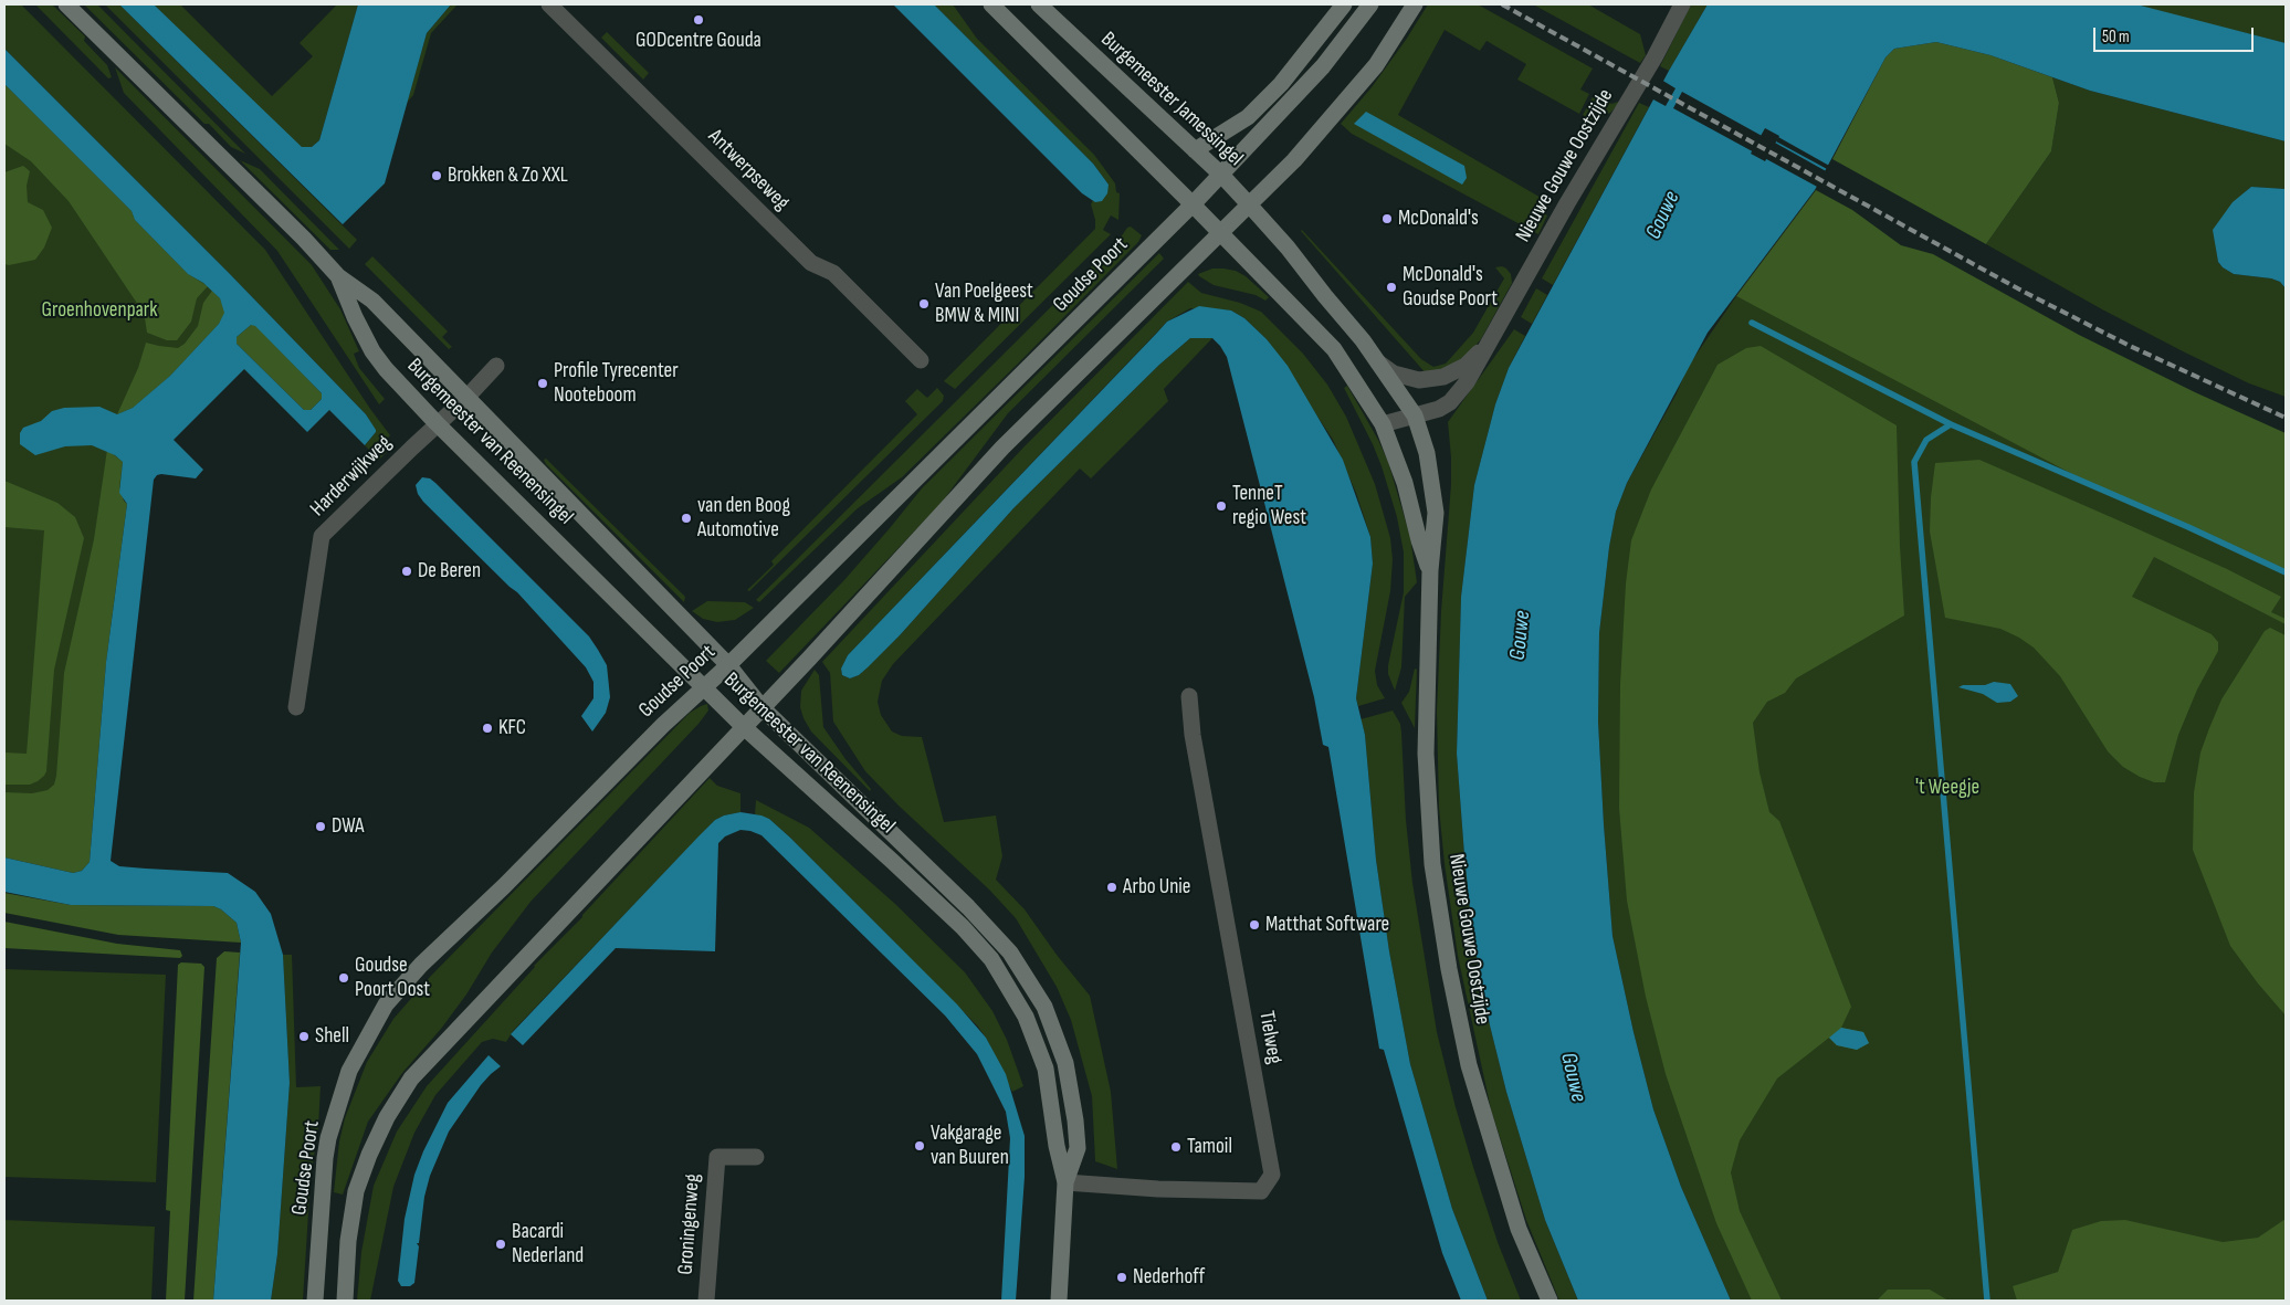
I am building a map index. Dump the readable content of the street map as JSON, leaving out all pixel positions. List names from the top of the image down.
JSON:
{
  "streets": {
    "main road": [
      "Burgemeester Jamessingel",
      "Nieuwe Gouwe Oostzijde",
      "Goudse Poort",
      "Burgemeester van Reenensingel"
    ],
    "street": [
      "Antwerpseweg",
      "Harderwijkweg",
      "Tielweg",
      "Groningenweg"
    ]
  },
  "crossings": [
    ["Burgemeester Jamessingel", "Nieuwe Gouwe Oostzijde"],
    ["Burgemeester Jamessingel", "Goudse Poort"],
    ["Nieuwe Gouwe Oostzijde", "Goudse Poort"],
    ["Goudse Poort", "Burgemeester van Reenensingel"],
    ["Burgemeester van Reenensingel", "Harderwijkweg"],
    ["Burgemeester van Reenensingel", "Tielweg"]
  ],
  "water": ["Gouwe"],
  "parks": ["Groenhovenpark", "'t Weegje"],
  "places": [
    "GODcentre Gouda",
    "Brokken & Zo XXL",
    "McDonald's",
    "McDonald's Goudse Poort",
    "Van Poelgeest BMW & MINI",
    "Profile Tyrecenter Nooteboom",
    "TenneT regio West",
    "van den Boog Automotive",
    "De Beren",
    "KFC",
    "DWA",
    "Arbo Unie",
    "Matthat Software",
    "Goudse Poort Oost",
    "Shell",
    "Vakgarage van Buuren",
    "Tamoil",
    "Bacardi Nederland",
    "Nederhoff"
  ],
  "scale_bar": "50 m"
}
